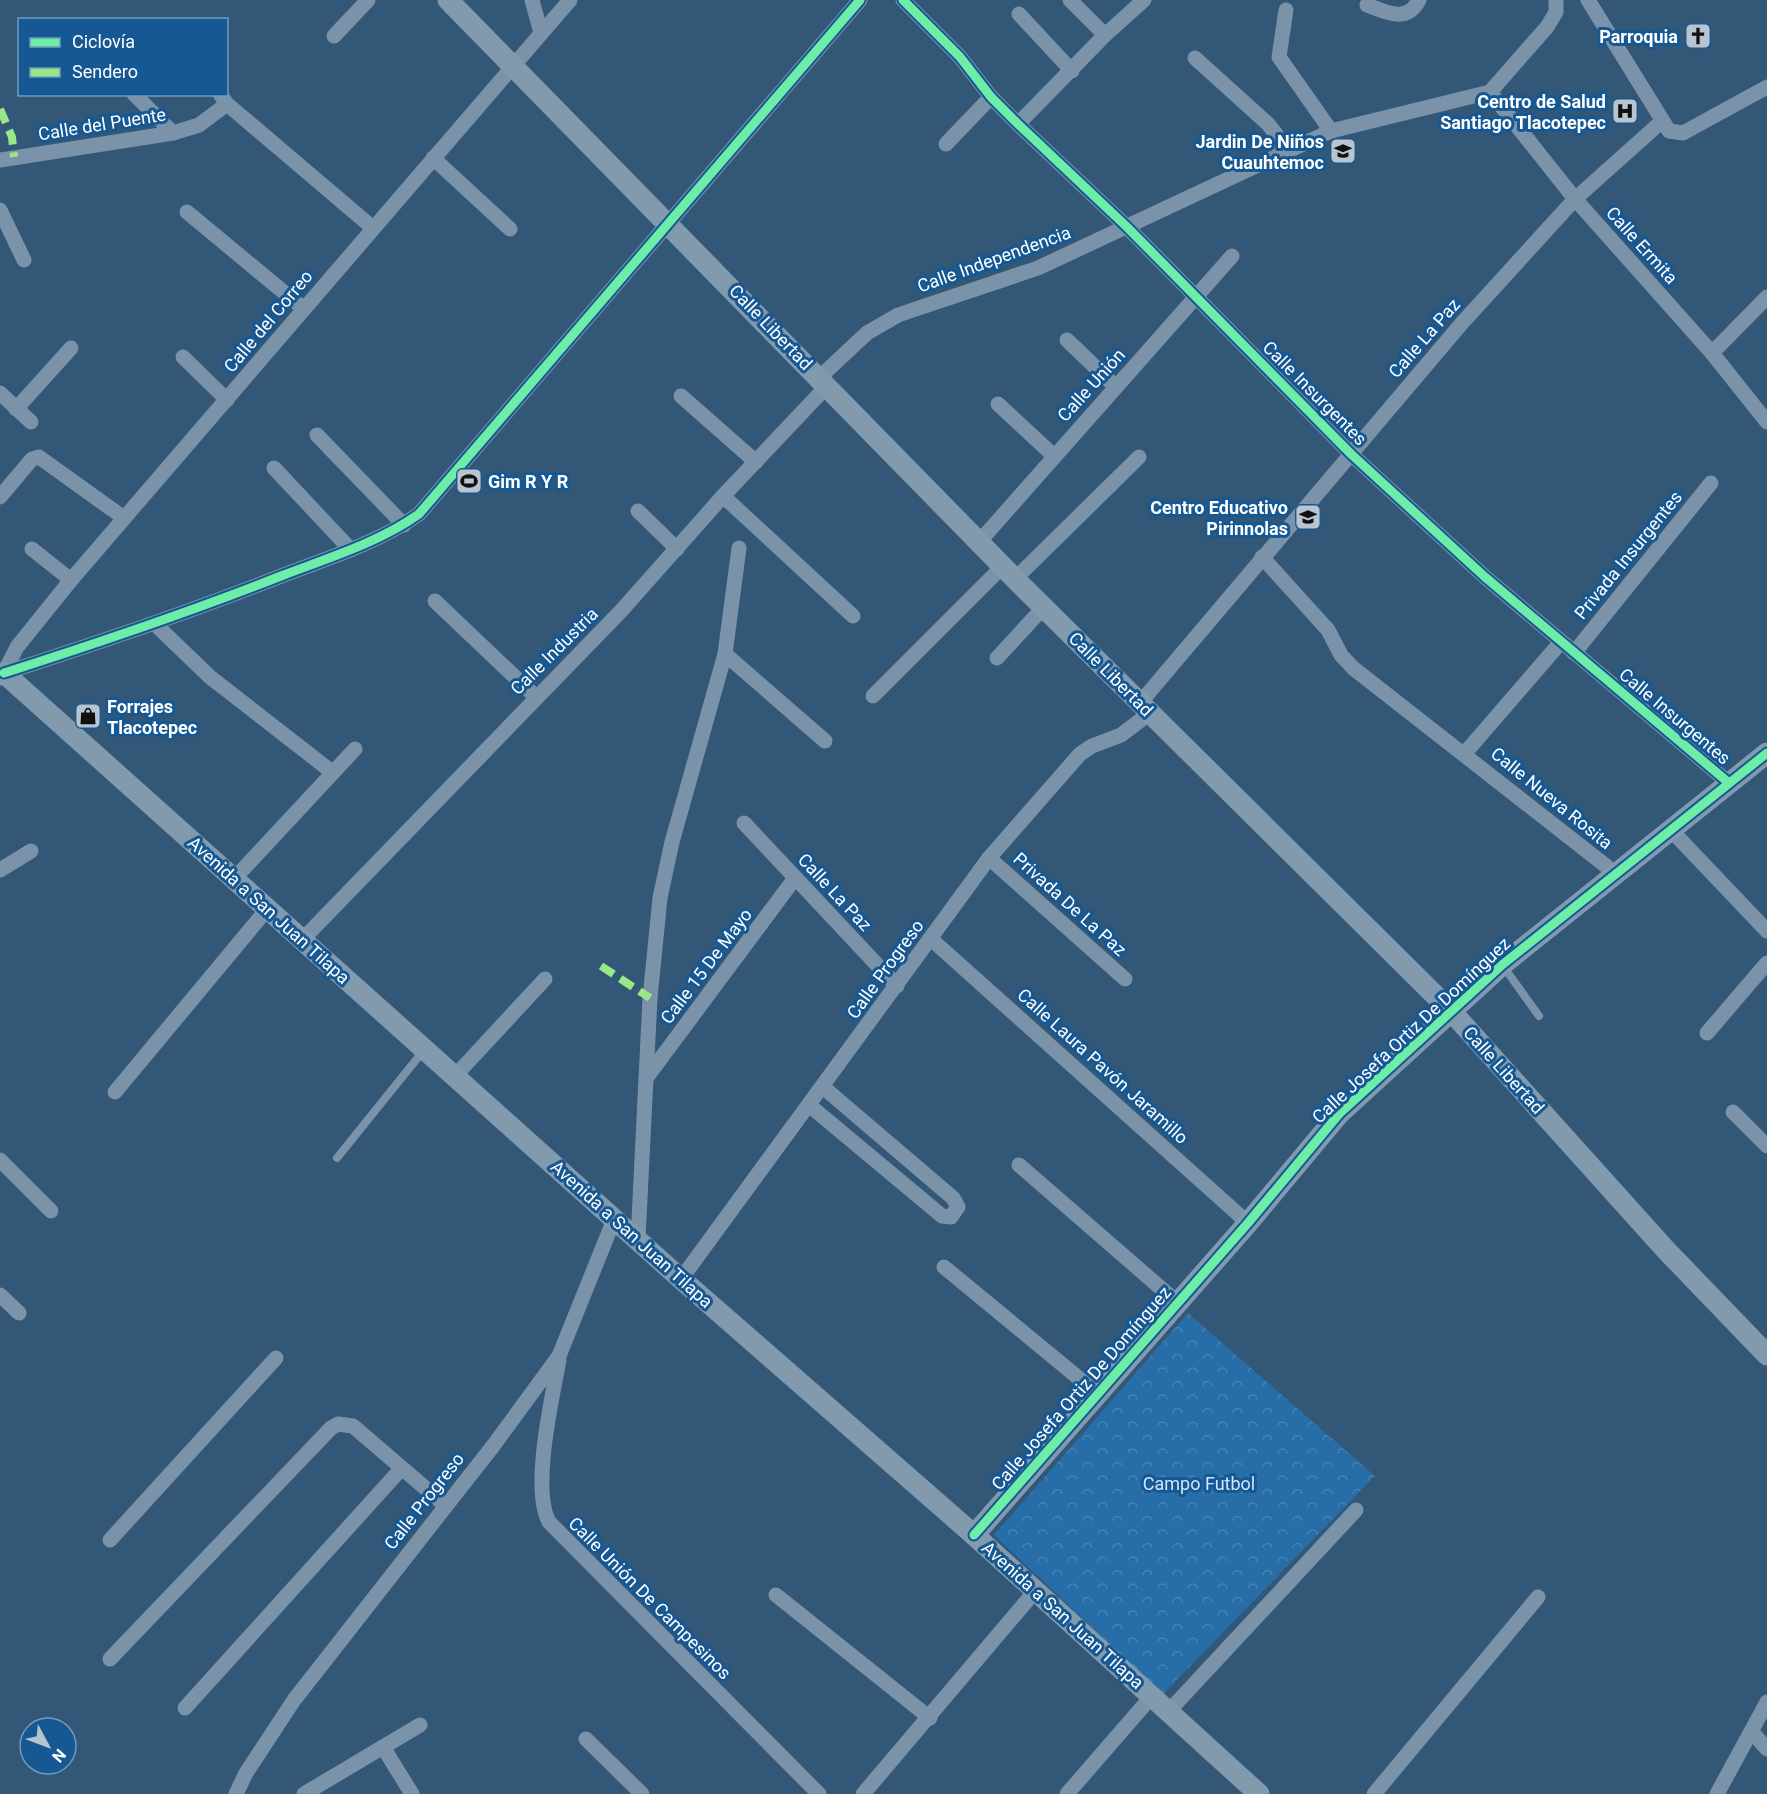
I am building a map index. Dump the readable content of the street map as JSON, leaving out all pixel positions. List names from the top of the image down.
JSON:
{
  "streets": {
    "main road": ["Calle Libertad", "Avenida a San Juan Tilapa", "Calle Josefa Ortiz De Domínguez"],
    "street": [
      "Calle del Puente",
      "Calle Ermita",
      "Calle Independencia",
      "Calle del Correo",
      "Calle La Paz",
      "Calle Unión",
      "Calle Insurgentes",
      "Privada Insurgentes",
      "Calle Industria",
      "Calle Nueva Rosita",
      "Privada De La Paz",
      "Calle 15 De Mayo",
      "Calle Progreso",
      "Calle Laura Pavón Jaramillo",
      "Calle Unión De Campesinos"
    ]
  },
  "crossings": [
    ["Calle del Puente", "Calle del Correo"],
    ["Calle Ermita", "Calle Independencia"],
    ["Calle Ermita", "Calle La Paz"],
    ["Calle Independencia", "Calle Libertad"],
    ["Calle Independencia", "Calle Insurgentes"],
    ["Calle Independencia", "Calle Industria"],
    ["Calle del Correo", "Calle Libertad"],
    ["Calle del Correo", "Avenida a San Juan Tilapa"],
    ["Calle Libertad", "Calle La Paz"],
    ["Calle Libertad", "Calle Unión"],
    ["Calle Libertad", "Calle Industria"],
    ["Calle Libertad", "Calle Progreso"],
    ["Calle Libertad", "Calle Josefa Ortiz De Domínguez"],
    ["Calle La Paz", "Calle Insurgentes"],
    ["Calle La Paz", "Calle Nueva Rosita"],
    ["Calle La Paz", "Calle 15 De Mayo"],
    ["Calle La Paz", "Calle Progreso"],
    ["Calle Unión", "Calle Insurgentes"],
    ["Calle Insurgentes", "Privada Insurgentes"],
    ["Calle Insurgentes", "Calle Nueva Rosita"],
    ["Calle Insurgentes", "Calle Josefa Ortiz De Domínguez"],
    ["Calle Industria", "Avenida a San Juan Tilapa"],
    ["Calle Nueva Rosita", "Calle Josefa Ortiz De Domínguez"],
    ["Privada De La Paz", "Calle Progreso"],
    ["Avenida a San Juan Tilapa", "Calle Progreso"],
    ["Avenida a San Juan Tilapa", "Calle Josefa Ortiz De Domínguez"],
    ["Calle Progreso", "Calle Laura Pavón Jaramillo"],
    ["Calle Progreso", "Calle Unión De Campesinos"],
    ["Calle Josefa Ortiz De Domínguez", "Calle Laura Pavón Jaramillo"]
  ],
  "parks": ["Campo Futbol"],
  "places": {
    "church": ["Parroquia"],
    "hospital": ["Centro de Salud Santiago Tlacotepec"],
    "school or university": ["Jardin De Niños Cuauhtemoc", "Centro Educativo Pirinnolas"],
    "sports": ["Gim R Y R"],
    "shop": ["Forrajes Tlacotepec"]
  },
  "legend": ["Ciclovía", "Sendero"],
  "north": "bottom right"
}
